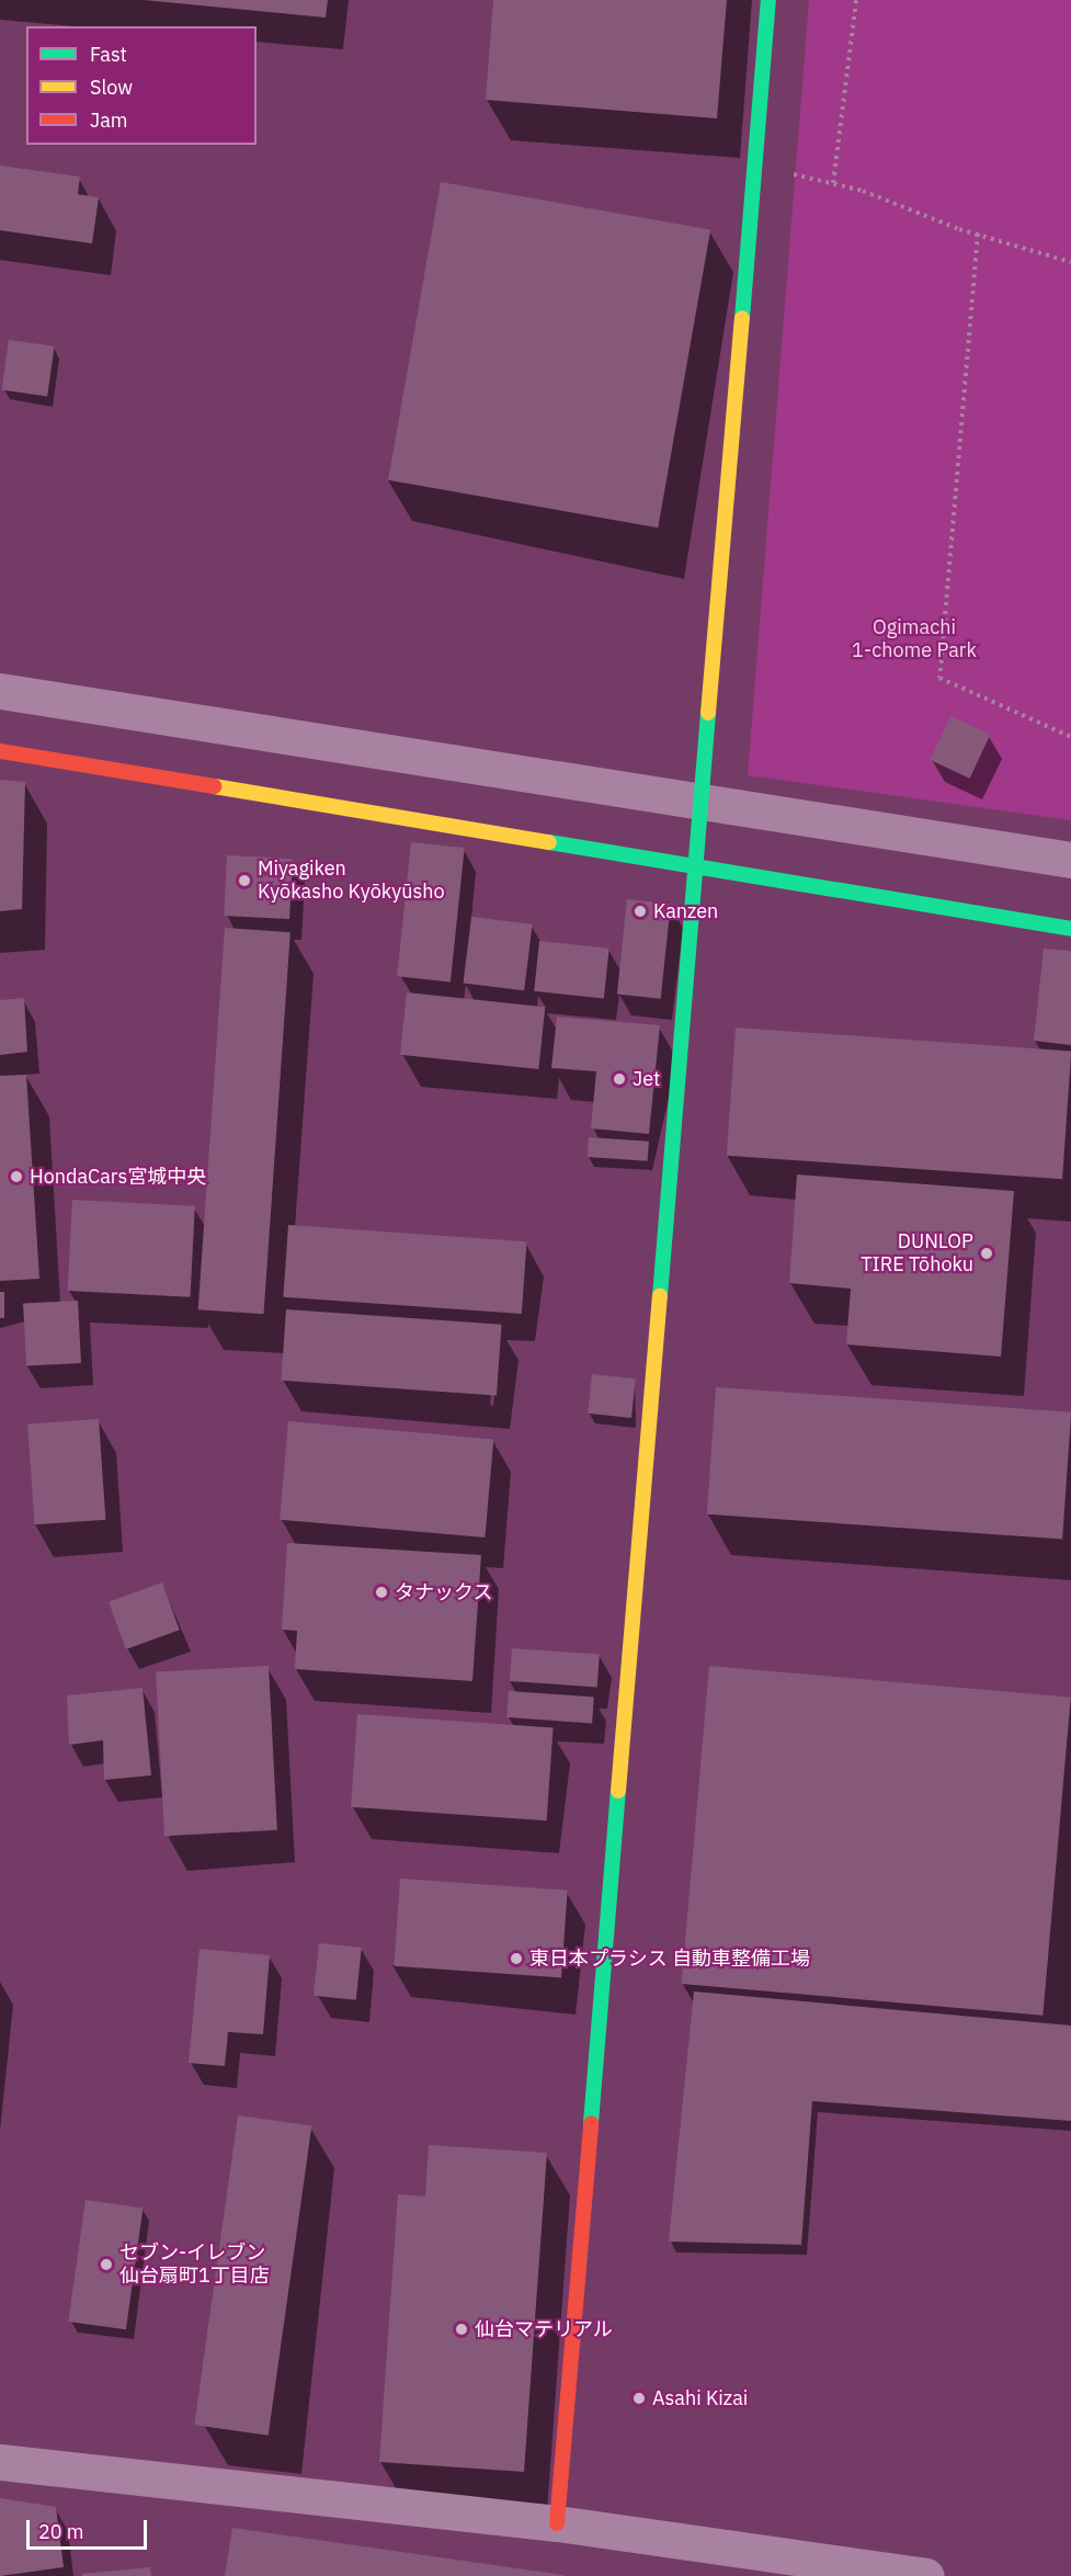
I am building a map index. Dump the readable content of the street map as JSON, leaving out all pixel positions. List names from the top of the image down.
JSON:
{
  "parks": ["Ogimachi 1-chome Park"],
  "places": [
    "Miyagiken Kyōkasho Kyōkyūsho",
    "Kanzen",
    "Jet",
    "HondaCars宮城中央",
    "DUNLOP TIRE Tōhoku",
    "タナックス",
    "東日本プラシス 自動車整備工場",
    "セブン-イレブン 仙台扇町1丁目店",
    "仙台マテリアル",
    "Asahi Kizai"
  ],
  "legend": ["Fast", "Slow", "Jam"],
  "scale_bar": "20 m"
}
